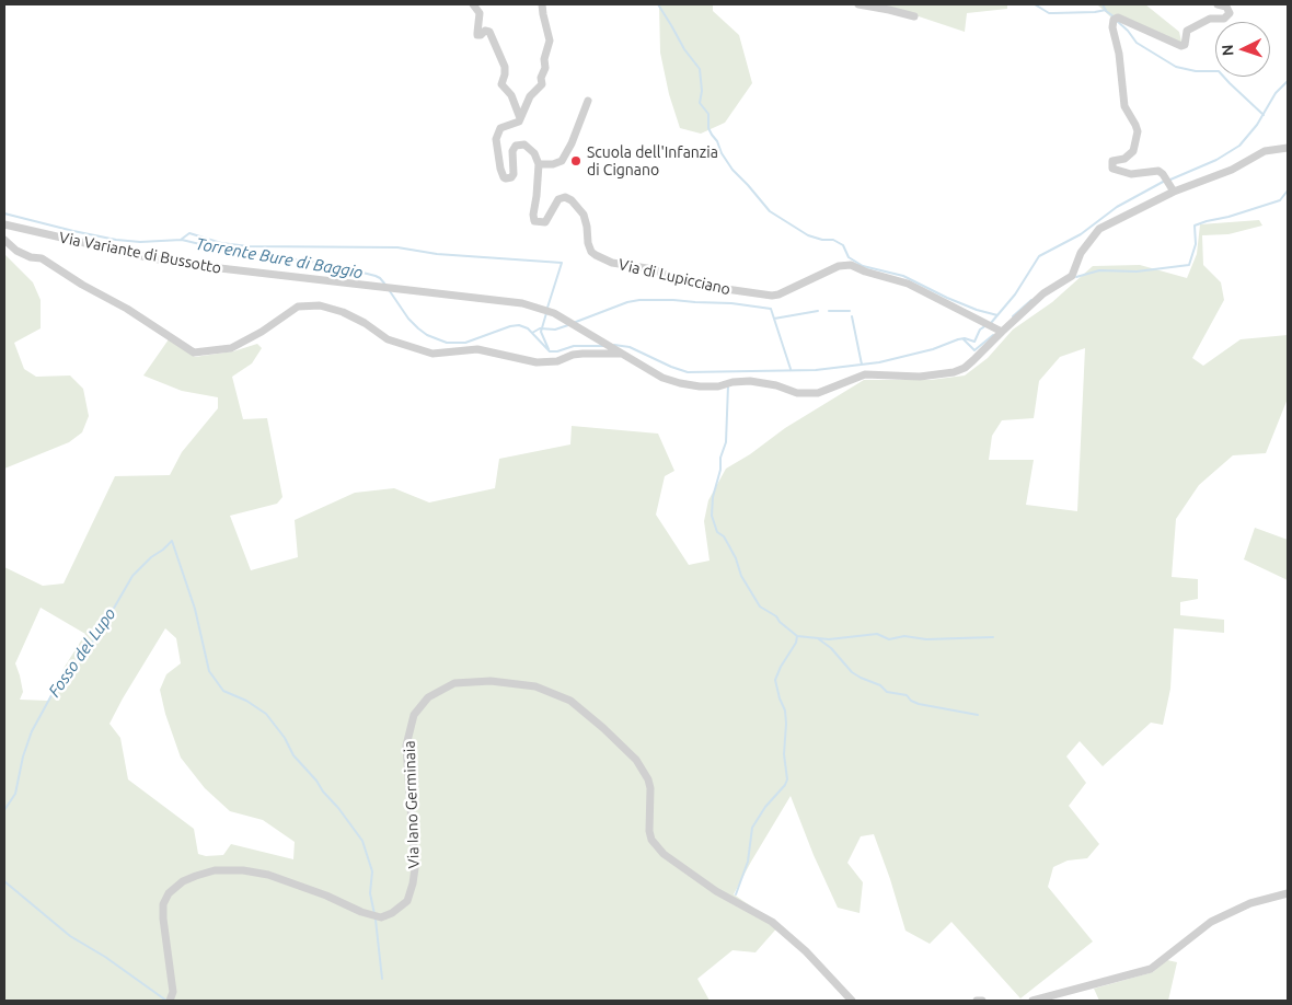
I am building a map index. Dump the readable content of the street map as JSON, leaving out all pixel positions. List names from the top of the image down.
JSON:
{
  "streets": {
    "street": ["Via Variante di Bussotto", "Via di Lupicciano", "Via Iano Germinaia"]
  },
  "crossings": [
    ["Via Variante di Bussotto", "Via di Lupicciano"]
  ],
  "water": ["Torrente Bure di Baggio", "Fosso del Lupo"],
  "places": ["Scuola dell'Infanzia di Cignano"],
  "north": "left"
}
